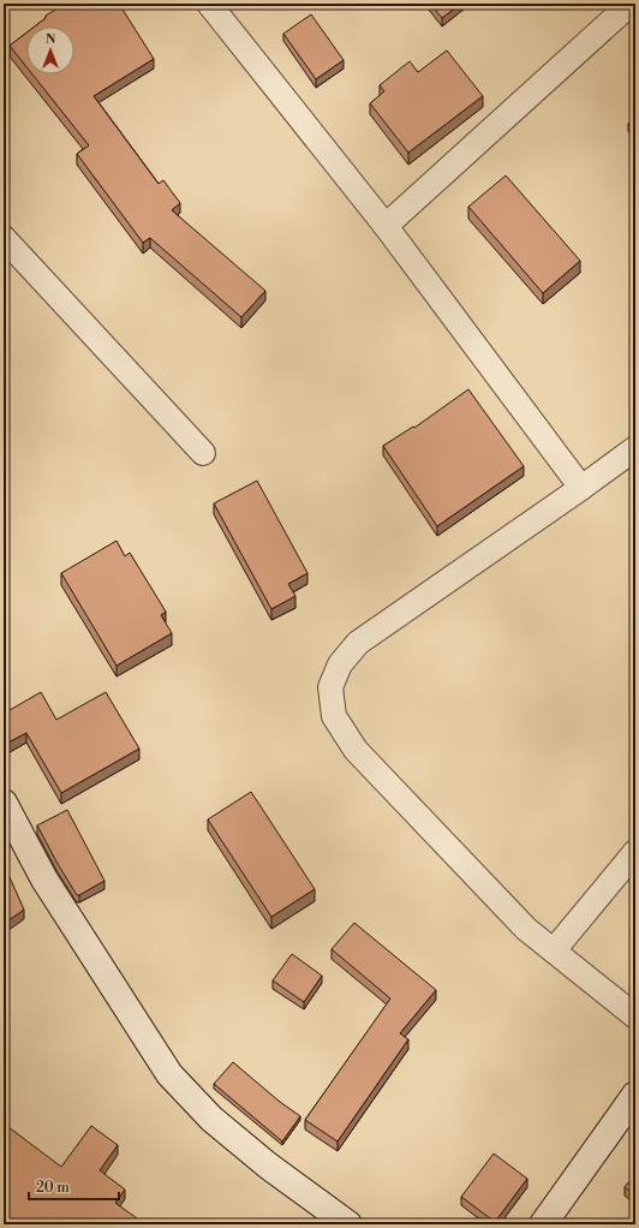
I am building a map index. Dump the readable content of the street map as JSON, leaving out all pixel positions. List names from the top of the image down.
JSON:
{
  "scale_bar": "20 m",
  "north": "top"
}
